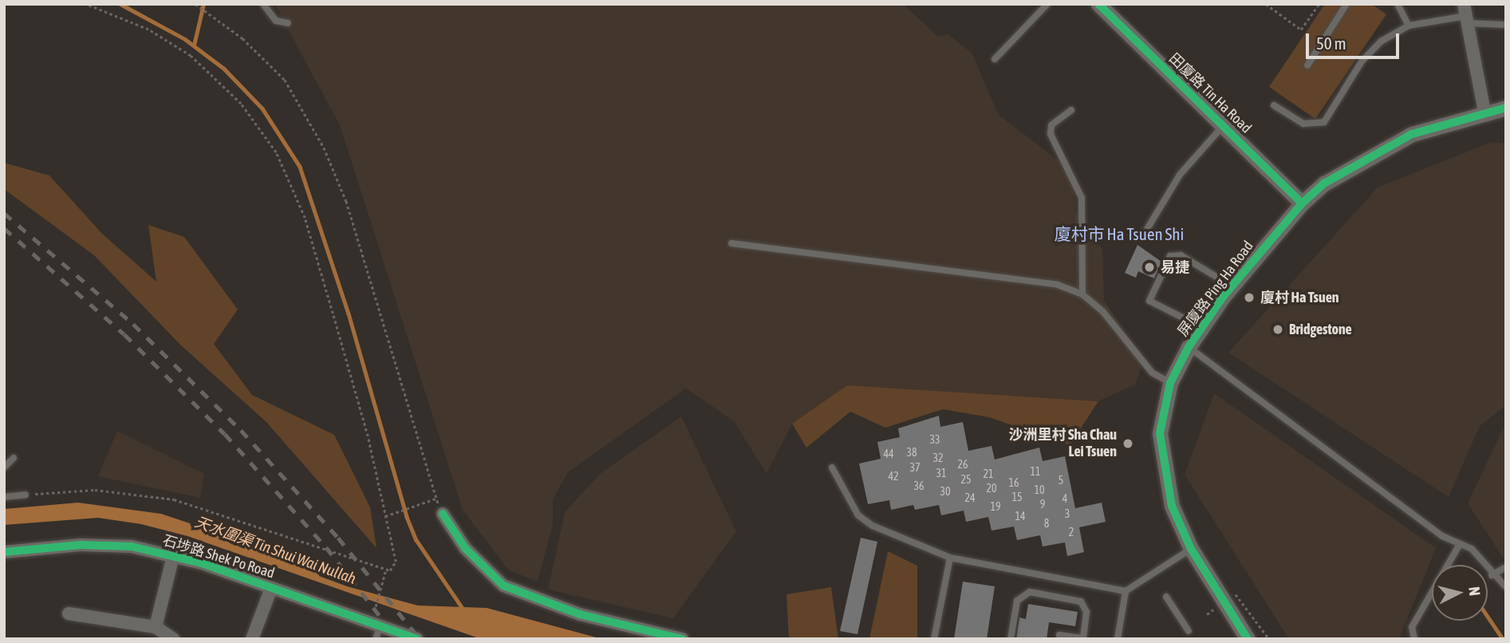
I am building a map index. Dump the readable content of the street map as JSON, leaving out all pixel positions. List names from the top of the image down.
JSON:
{
  "streets": {
    "street": ["田廈路 Tin Ha Road", "屏廈路 Ping Ha Road", "石埗路 Shek Po Road"]
  },
  "crossings": [
    ["田廈路 Tin Ha Road", "屏廈路 Ping Ha Road"]
  ],
  "districts": ["廈村市 Ha Tsuen Shi"],
  "water": ["天水圍渠 Tin Shui Wai Nullah"],
  "places": [
    "易捷",
    "廈村 Ha Tsuen",
    "Bridgestone",
    "沙洲里村 Sha Chau Lei Tsuen"
  ],
  "house_numbers": [
    "33",
    "38",
    "44",
    "32",
    "26",
    "37",
    "11",
    "31",
    "21",
    "42",
    "25",
    "5",
    "16",
    "36",
    "20",
    "10",
    "30",
    "15",
    "24",
    "4",
    "9",
    "19",
    "3",
    "14",
    "8",
    "2"
  ],
  "scale_bar": "50 m",
  "north": "right"
}
